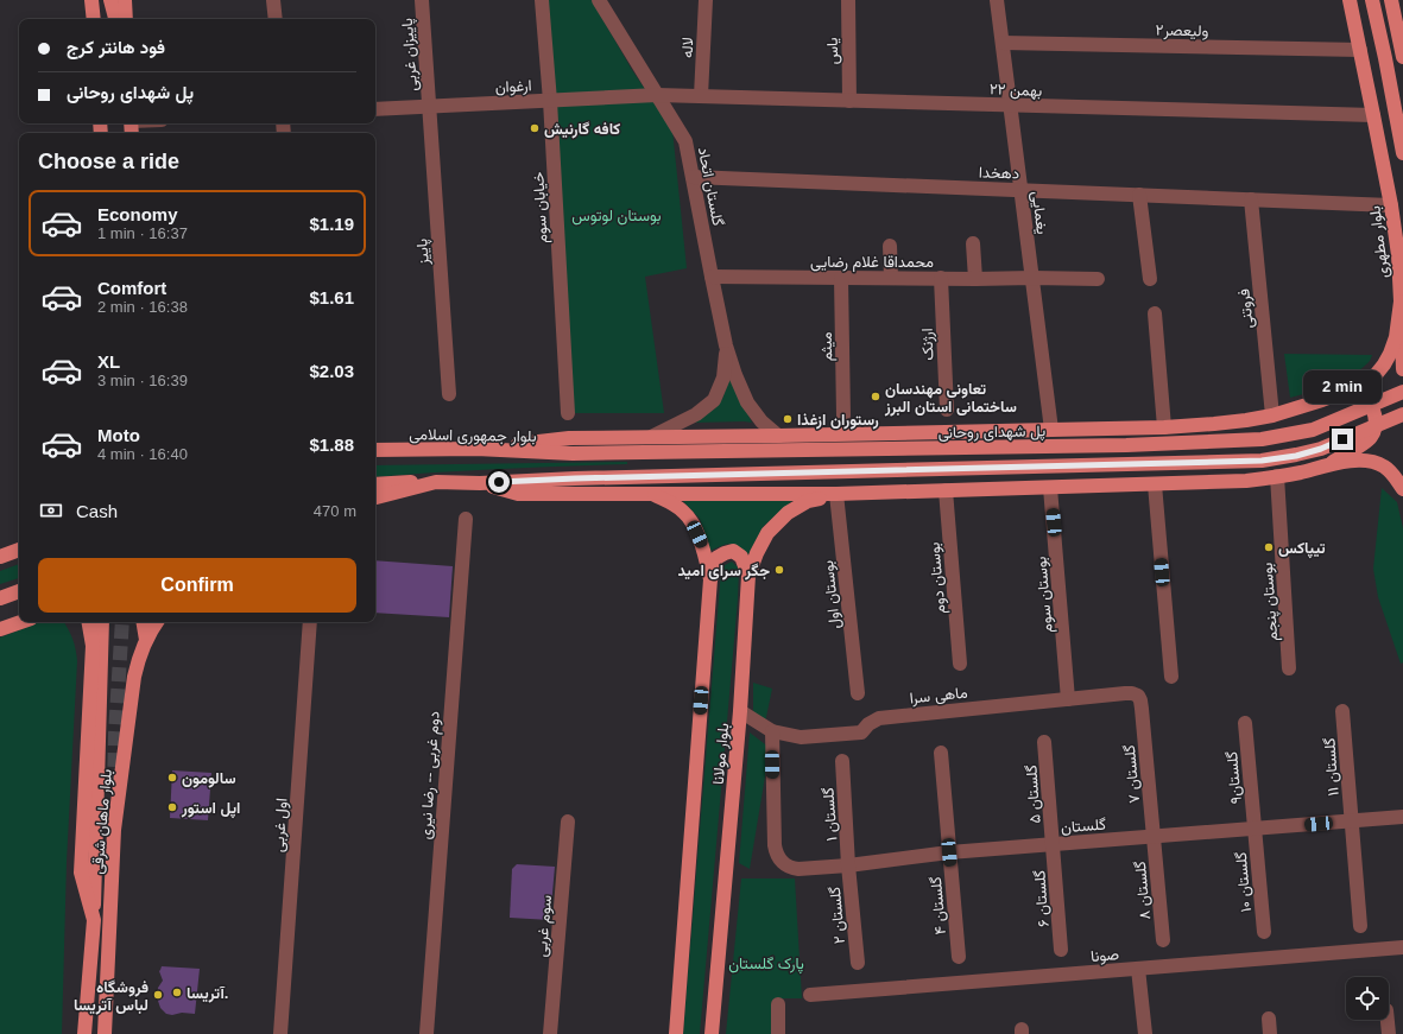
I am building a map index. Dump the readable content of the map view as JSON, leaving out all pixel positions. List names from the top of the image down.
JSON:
{
  "streets": {
    "main road": [
      "بلوار مطهری",
      "پل شهدای روحانی",
      "بلوار جمهوری اسلامی",
      "بلوار مولانا",
      "بلوار ماهان شرقی"
    ],
    "street": [
      "ولیعصر۲",
      "لاله",
      "یاس",
      "پاییزان غربی",
      "ارغوان",
      "۲۲ بهمن",
      "دهخدا",
      "گلستان اتحاد",
      "خیابان سوم",
      "یغمایی",
      "پاییز",
      "محمداقا غلام رضایی",
      "فروتنی",
      "ارژنک",
      "میثم",
      "بوستان دوم",
      "بوستان اول",
      "بوستان سوم",
      "بوستان پنجم",
      "ماهی سرا",
      "گلستان ۱۱",
      "گلستان ۷",
      "دوم غربی -- رضا نیری",
      "گلستان۹",
      "گلستان ۵",
      "گلستان ۱",
      "اول غربی",
      "گلستان",
      "گلستان ۱۰",
      "گلستان ۸",
      "گلستان ۶",
      "گلستان ۴",
      "گلستان ۲",
      "سوم غربی",
      "صونا"
    ]
  },
  "crossings": [
    ["ولیعصر۲", "یغمایی"],
    ["ولیعصر۲", "بلوار مطهری"],
    ["لاله", "۲۲ بهمن"],
    ["یاس", "۲۲ بهمن"],
    ["پاییزان غربی", "ارغوان"],
    ["پاییزان غربی", "پاییز"],
    ["ارغوان", "۲۲ بهمن"],
    ["ارغوان", "گلستان اتحاد"],
    ["ارغوان", "خیابان سوم"],
    ["ارغوان", "پاییز"],
    ["۲۲ بهمن", "گلستان اتحاد"],
    ["۲۲ بهمن", "یغمایی"],
    ["۲۲ بهمن", "بلوار مطهری"],
    ["دهخدا", "گلستان اتحاد"],
    ["دهخدا", "یغمایی"],
    ["دهخدا", "بلوار مطهری"],
    ["دهخدا", "فروتنی"],
    ["گلستان اتحاد", "محمداقا غلام رضایی"],
    ["یغمایی", "محمداقا غلام رضایی"],
    ["محمداقا غلام رضایی", "ارژنک"],
    ["محمداقا غلام رضایی", "میثم"],
    ["پل شهدای روحانی", "بلوار جمهوری اسلامی"],
    ["بوستان اول", "بلوار مولانا"],
    ["بوستان سوم", "ماهی سرا"],
    ["ماهی سرا", "بلوار مولانا"],
    ["ماهی سرا", "گلستان ۷"],
    ["ماهی سرا", "گلستان"],
    ["گلستان ۱۱", "گلستان"],
    ["گلستان ۷", "گلستان"],
    ["گلستان ۷", "گلستان ۸"],
    ["گلستان۹", "گلستان"],
    ["گلستان۹", "گلستان ۱۰"],
    ["گلستان ۵", "گلستان"],
    ["گلستان ۵", "گلستان ۶"],
    ["گلستان ۱", "گلستان"],
    ["گلستان ۱", "گلستان ۲"],
    ["گلستان", "گلستان ۱۰"],
    ["گلستان", "گلستان ۸"],
    ["گلستان", "گلستان ۶"],
    ["گلستان", "گلستان ۴"],
    ["گلستان", "گلستان ۲"]
  ],
  "parks": ["بوستان لوتوس", "پارک گلستان"],
  "places": [
    "کافه گارنیش",
    "تعاونی مهندسان ساختمانی استان البرز",
    "رستوران ازغذا",
    "تیپاکس",
    "جگر سرای امید",
    "سالومون",
    "اپل استور",
    "آتریسا.",
    "فروشگاه لباس آتریسا"
  ],
  "page": {
    "banner": ["فود هانتر کرج", "پل شهدای روحانی"],
    "heading": "Choose a ride",
    "list": [
      {
        "name": "Economy",
        "note": "1 min · 16:37",
        "value": "$1.19"
      },
      {
        "name": "Comfort",
        "note": "2 min · 16:38",
        "value": "$1.61"
      },
      {
        "name": "XL",
        "note": "3 min · 16:39",
        "value": "$2.03"
      },
      {
        "name": "Moto",
        "note": "4 min · 16:40",
        "value": "$1.88"
      }
    ],
    "bubble": "2 min",
    "pay": ["Cash", "470 m"],
    "buttons": "Confirm"
  }
}
